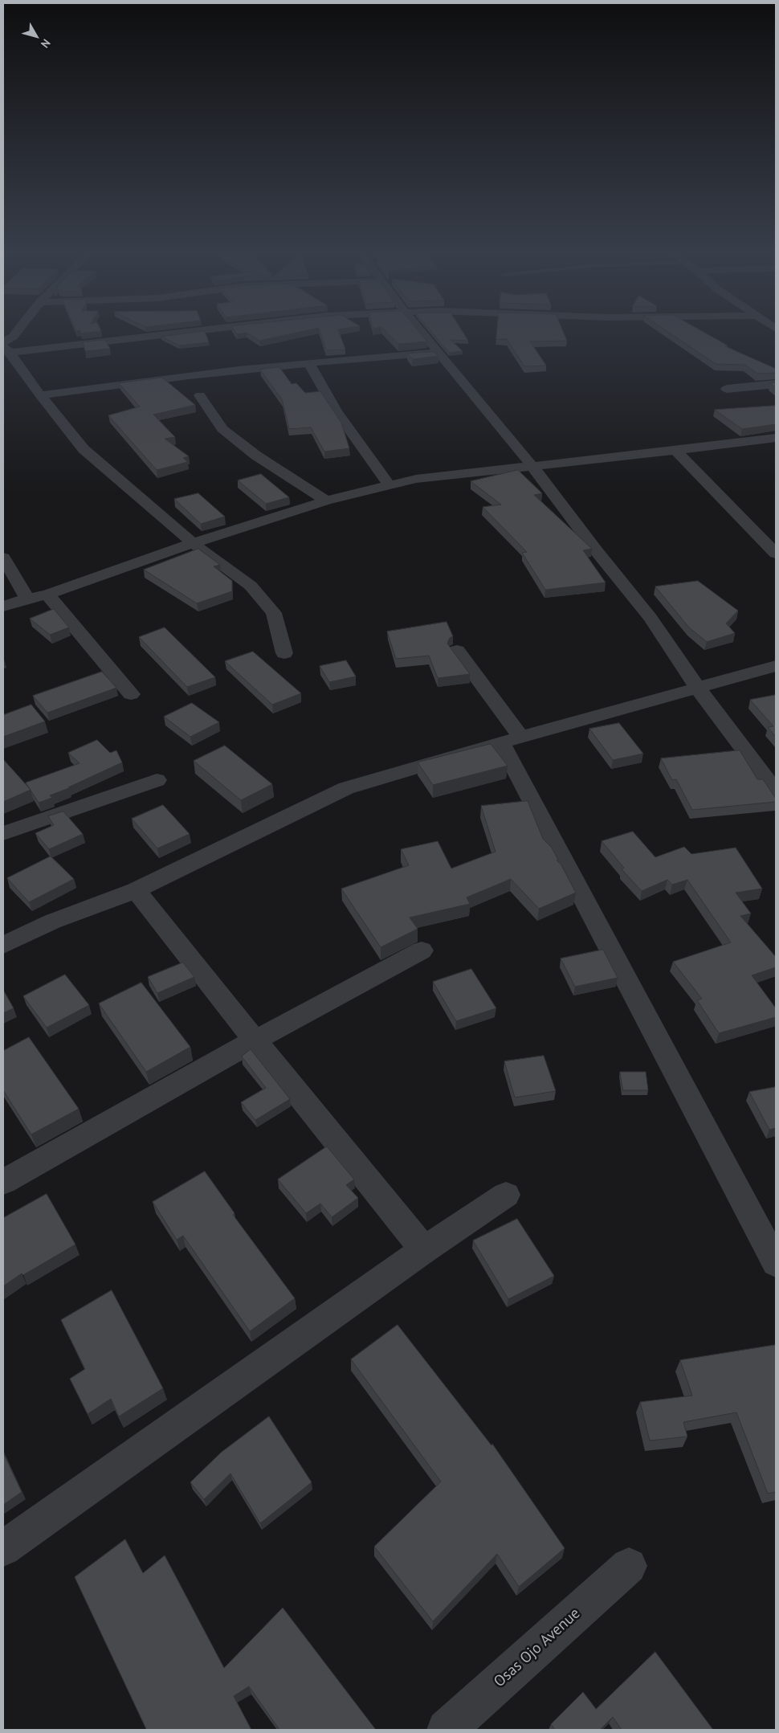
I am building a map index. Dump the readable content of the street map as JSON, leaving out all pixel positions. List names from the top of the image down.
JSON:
{
  "streets": {
    "street": ["Osas Ojo Avenue"]
  },
  "north": "bottom right"
}
